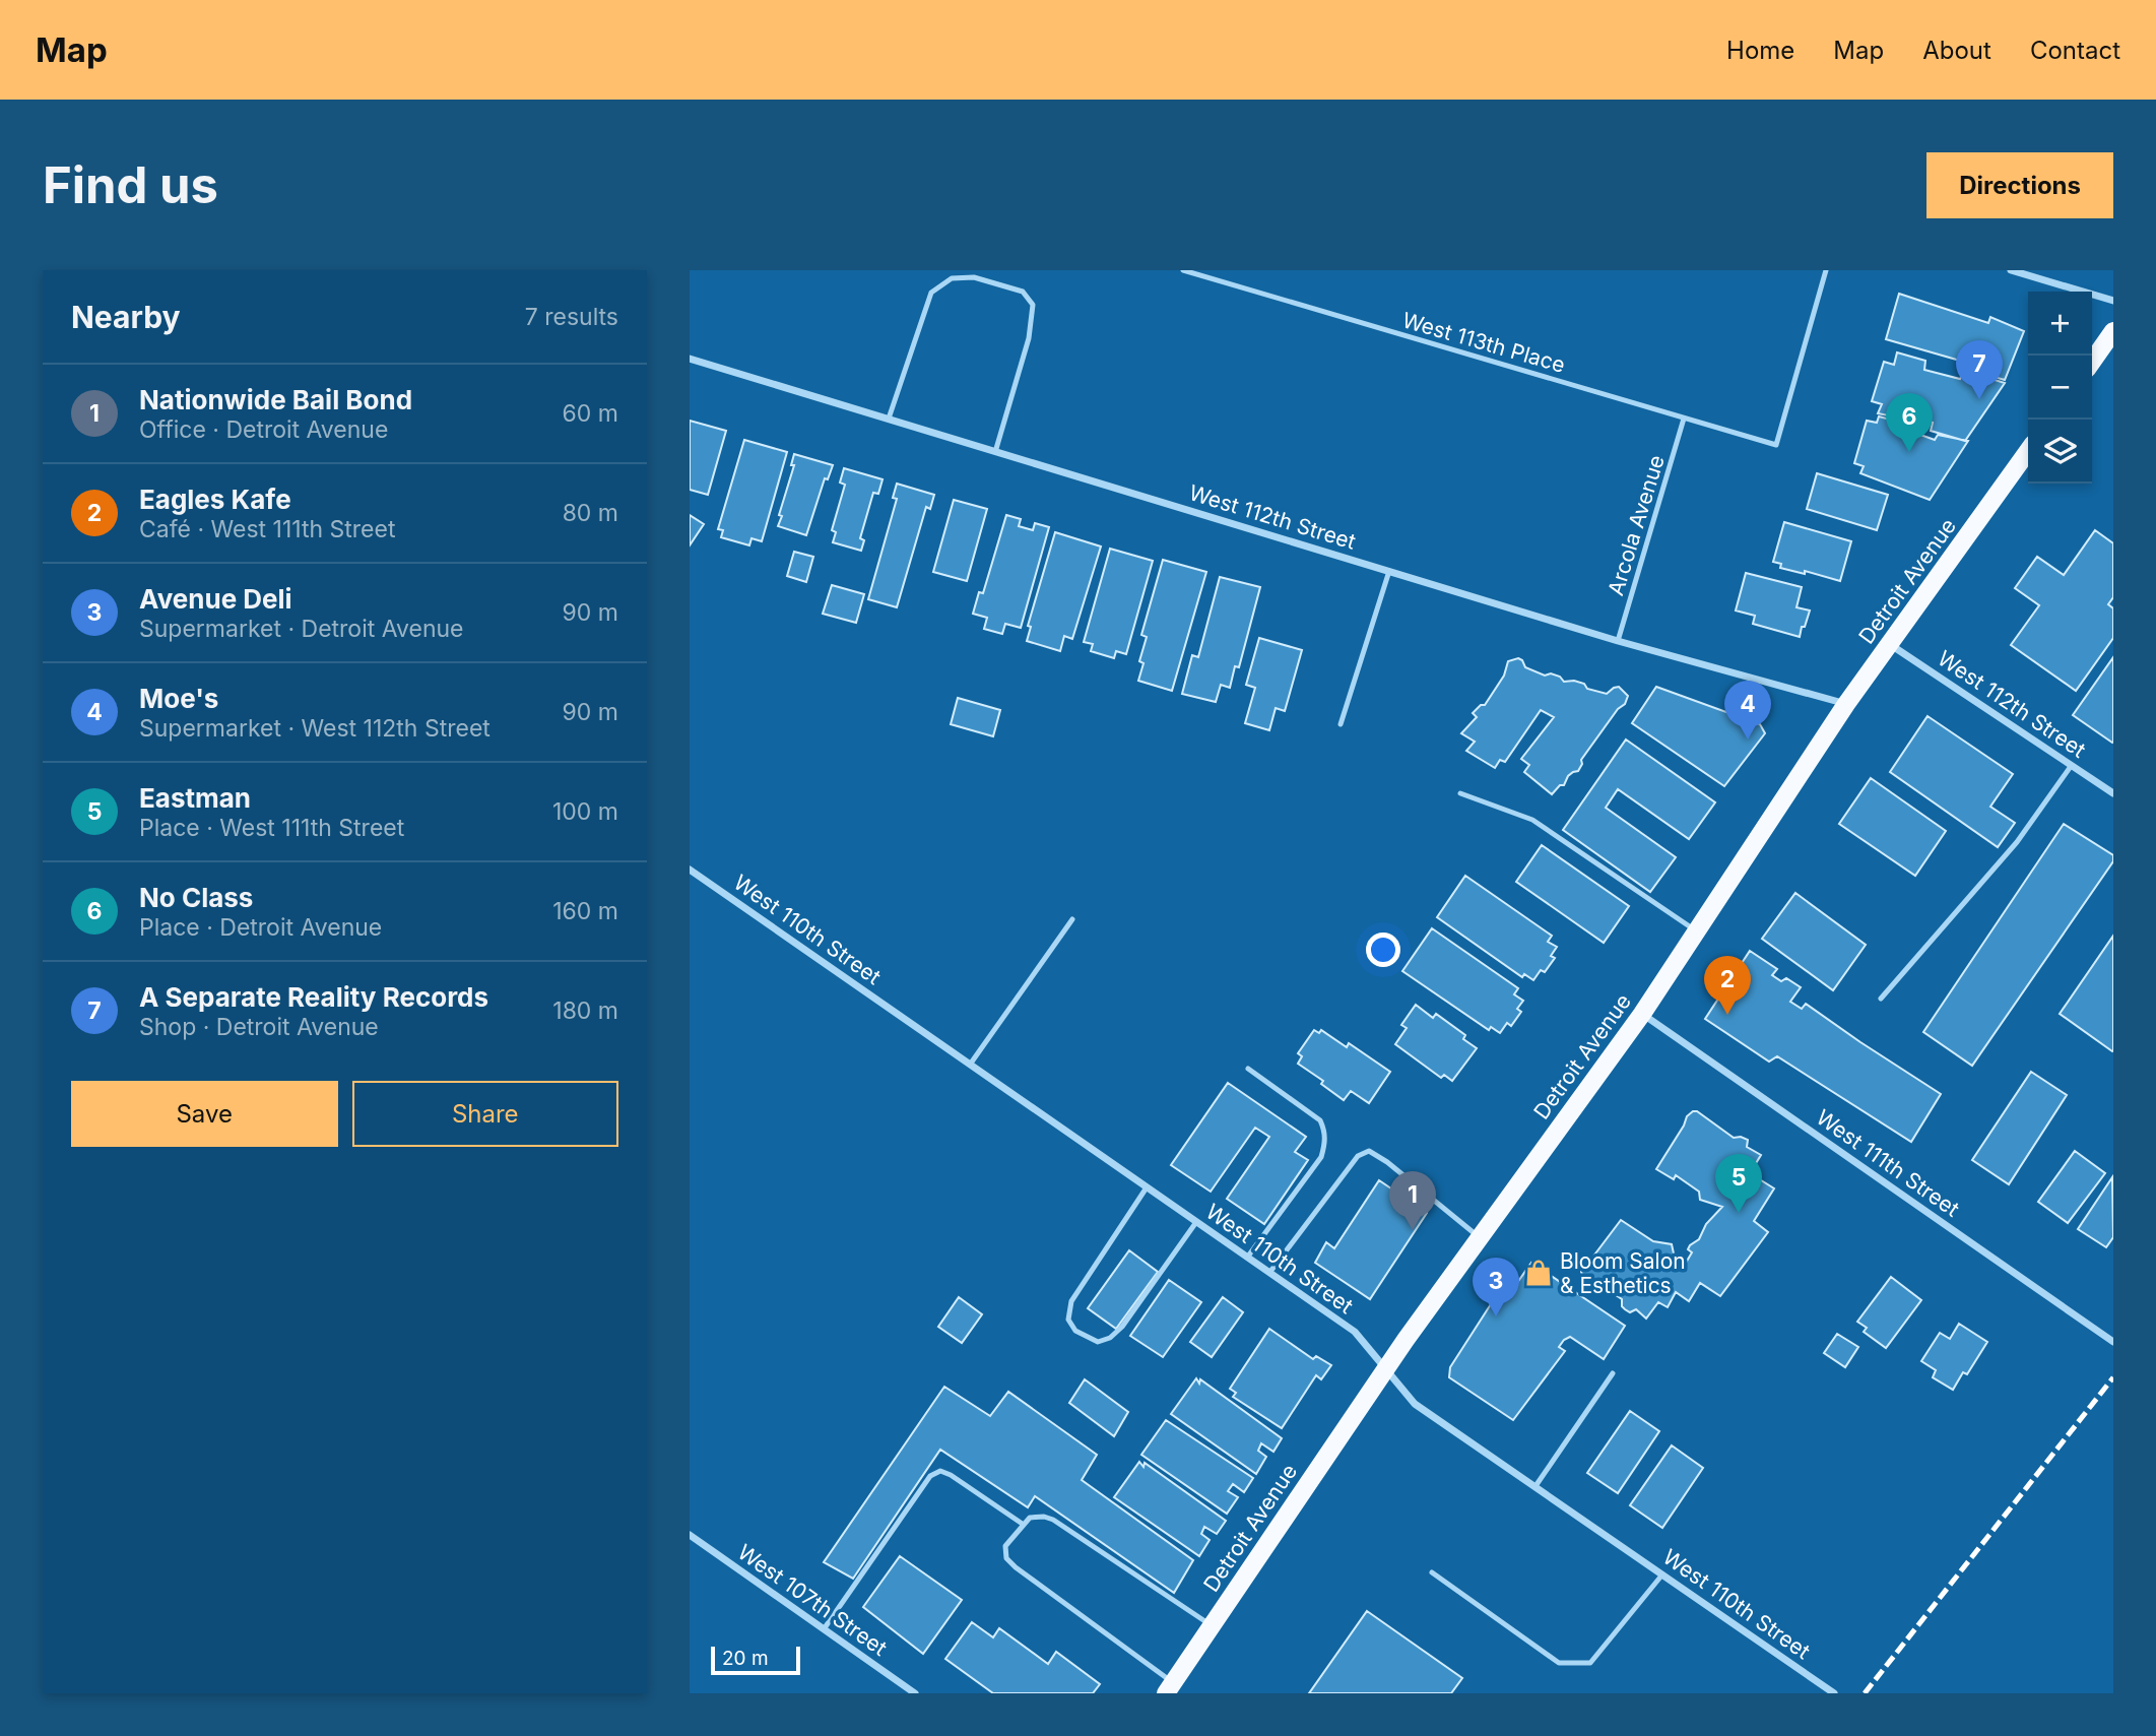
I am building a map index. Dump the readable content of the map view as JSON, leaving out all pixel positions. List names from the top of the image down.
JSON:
{
  "streets": {
    "main road": ["Detroit Avenue"],
    "street": [
      "West 112th Street",
      "West 110th Street",
      "West 111th Street",
      "West 107th Street"
    ],
    "lane": ["West 113th Place", "Arcola Avenue"]
  },
  "crossings": [
    ["West 113th Place", "Arcola Avenue"],
    ["West 112th Street", "Arcola Avenue"],
    ["West 112th Street", "Detroit Avenue"],
    ["Detroit Avenue", "West 110th Street"],
    ["Detroit Avenue", "West 111th Street"]
  ],
  "places": {
    "shop": ["Bloom Salon & Esthetics"]
  },
  "scale_bar": "20 m",
  "page": {
    "header": "Map",
    "nav": [
      "Home",
      "Map",
      "About",
      "Contact"
    ],
    "buttons": [
      "Directions",
      ["Save", "Share"]
    ],
    "title": "Find us",
    "heading": ["Nearby", "7 results"],
    "map_buttons": ["+", "−"],
    "pins": [
      "7",
      "6",
      "4",
      "2",
      "5",
      "1",
      "3"
    ],
    "list": [
      {
        "mark": "1",
        "name": "Nationwide Bail Bond",
        "note": "Office · Detroit Avenue",
        "value": "60 m"
      },
      {
        "mark": "2",
        "name": "Eagles Kafe",
        "note": "Café · West 111th Street",
        "value": "80 m"
      },
      {
        "mark": "3",
        "name": "Avenue Deli",
        "note": "Supermarket · Detroit Avenue",
        "value": "90 m"
      },
      {
        "mark": "4",
        "name": "Moe's",
        "note": "Supermarket · West 112th Street",
        "value": "90 m"
      },
      {
        "mark": "5",
        "name": "Eastman",
        "note": "Place · West 111th Street",
        "value": "100 m"
      },
      {
        "mark": "6",
        "name": "No Class",
        "note": "Place · Detroit Avenue",
        "value": "160 m"
      },
      {
        "mark": "7",
        "name": "A Separate Reality Records",
        "note": "Shop · Detroit Avenue",
        "value": "180 m"
      }
    ],
    "scale": "20 m"
  }
}
